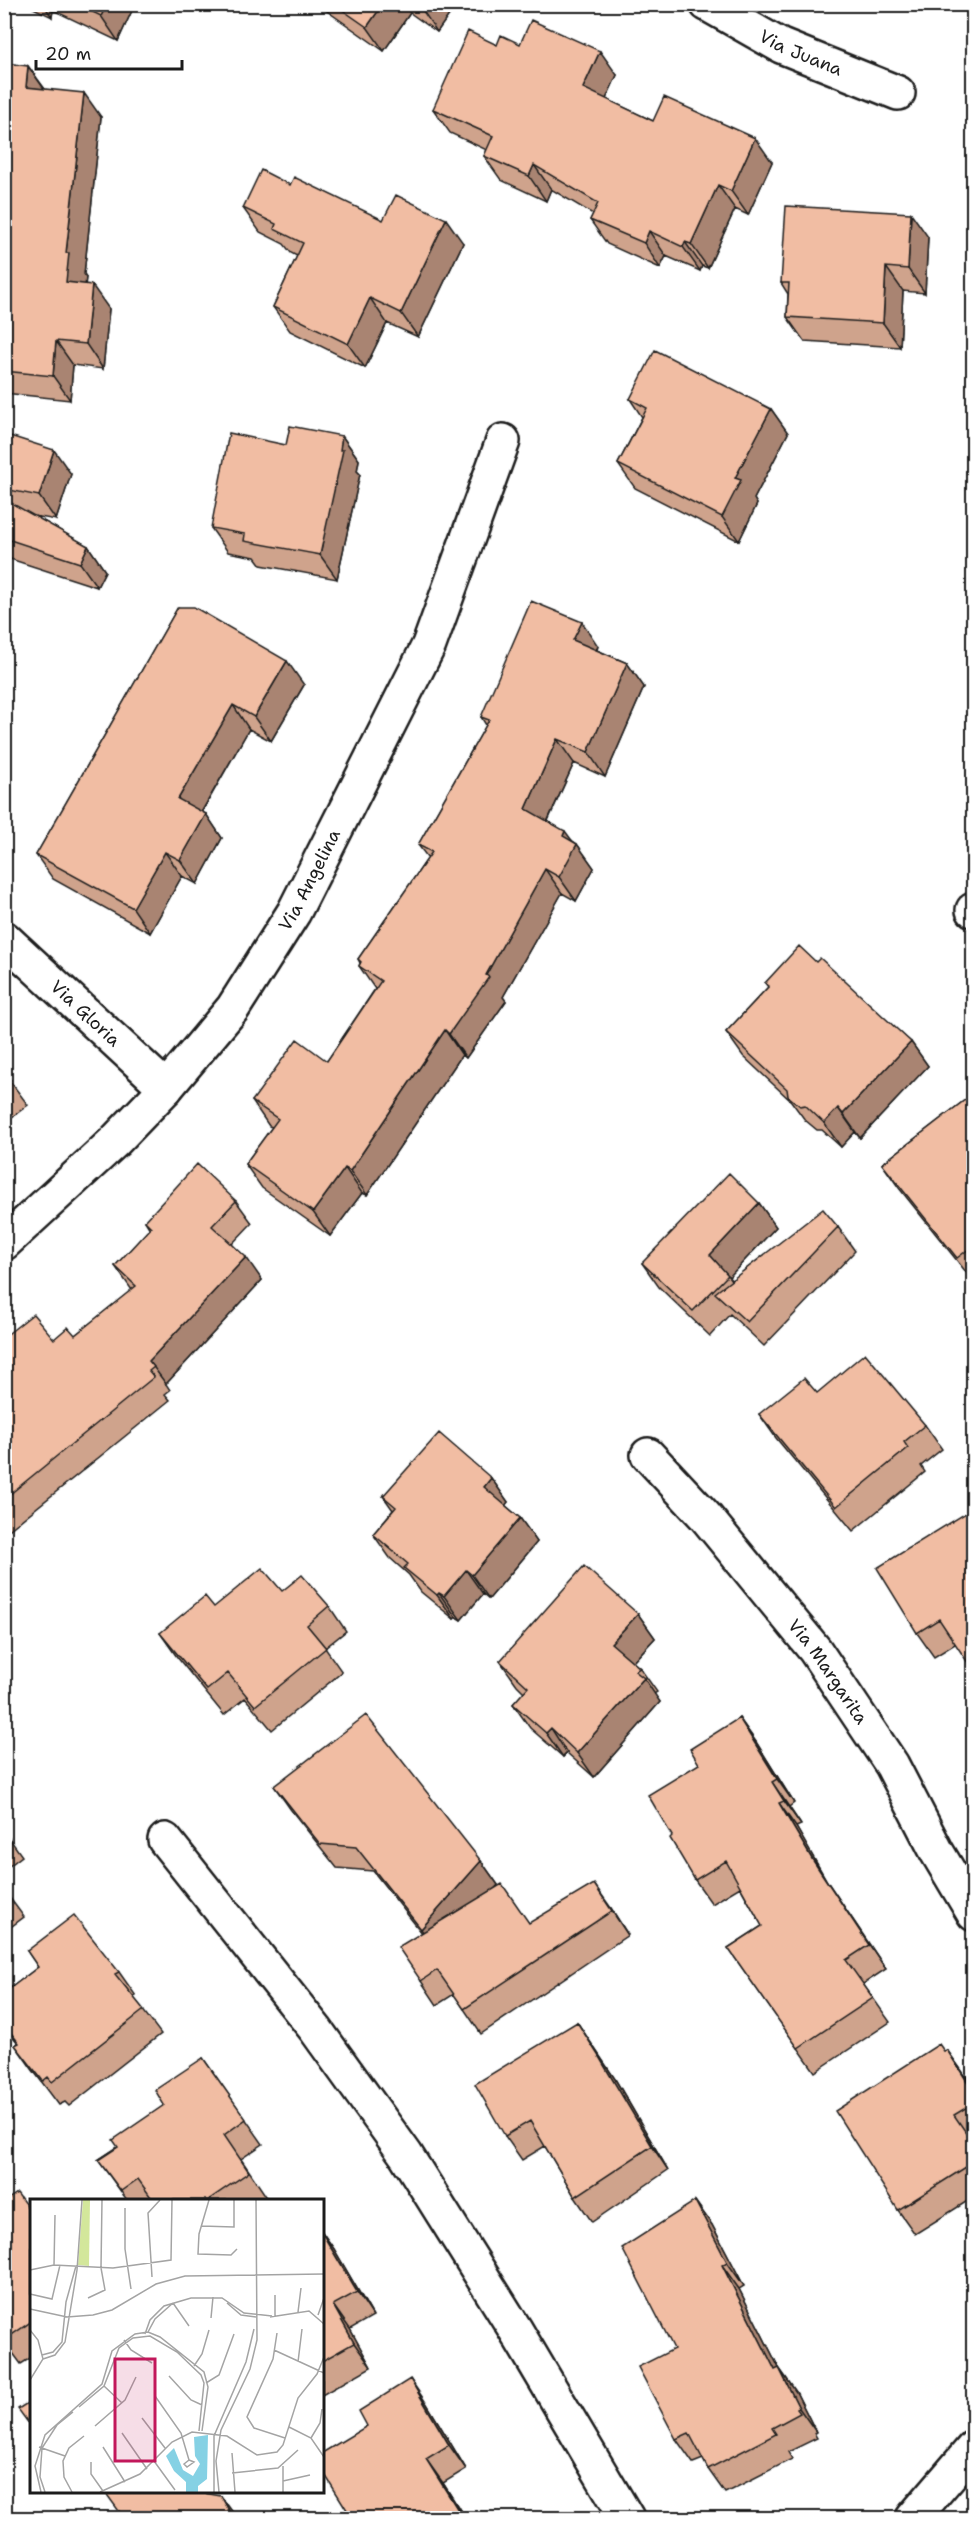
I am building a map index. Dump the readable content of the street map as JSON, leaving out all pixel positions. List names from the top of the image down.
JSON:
{
  "streets": {
    "street": [
      "Via Juana",
      "Via Angelina",
      "Via Gloria",
      "Via Margarita"
    ]
  },
  "crossings": [
    ["Via Angelina", "Via Gloria"]
  ],
  "scale_bar": "20 m"
}
